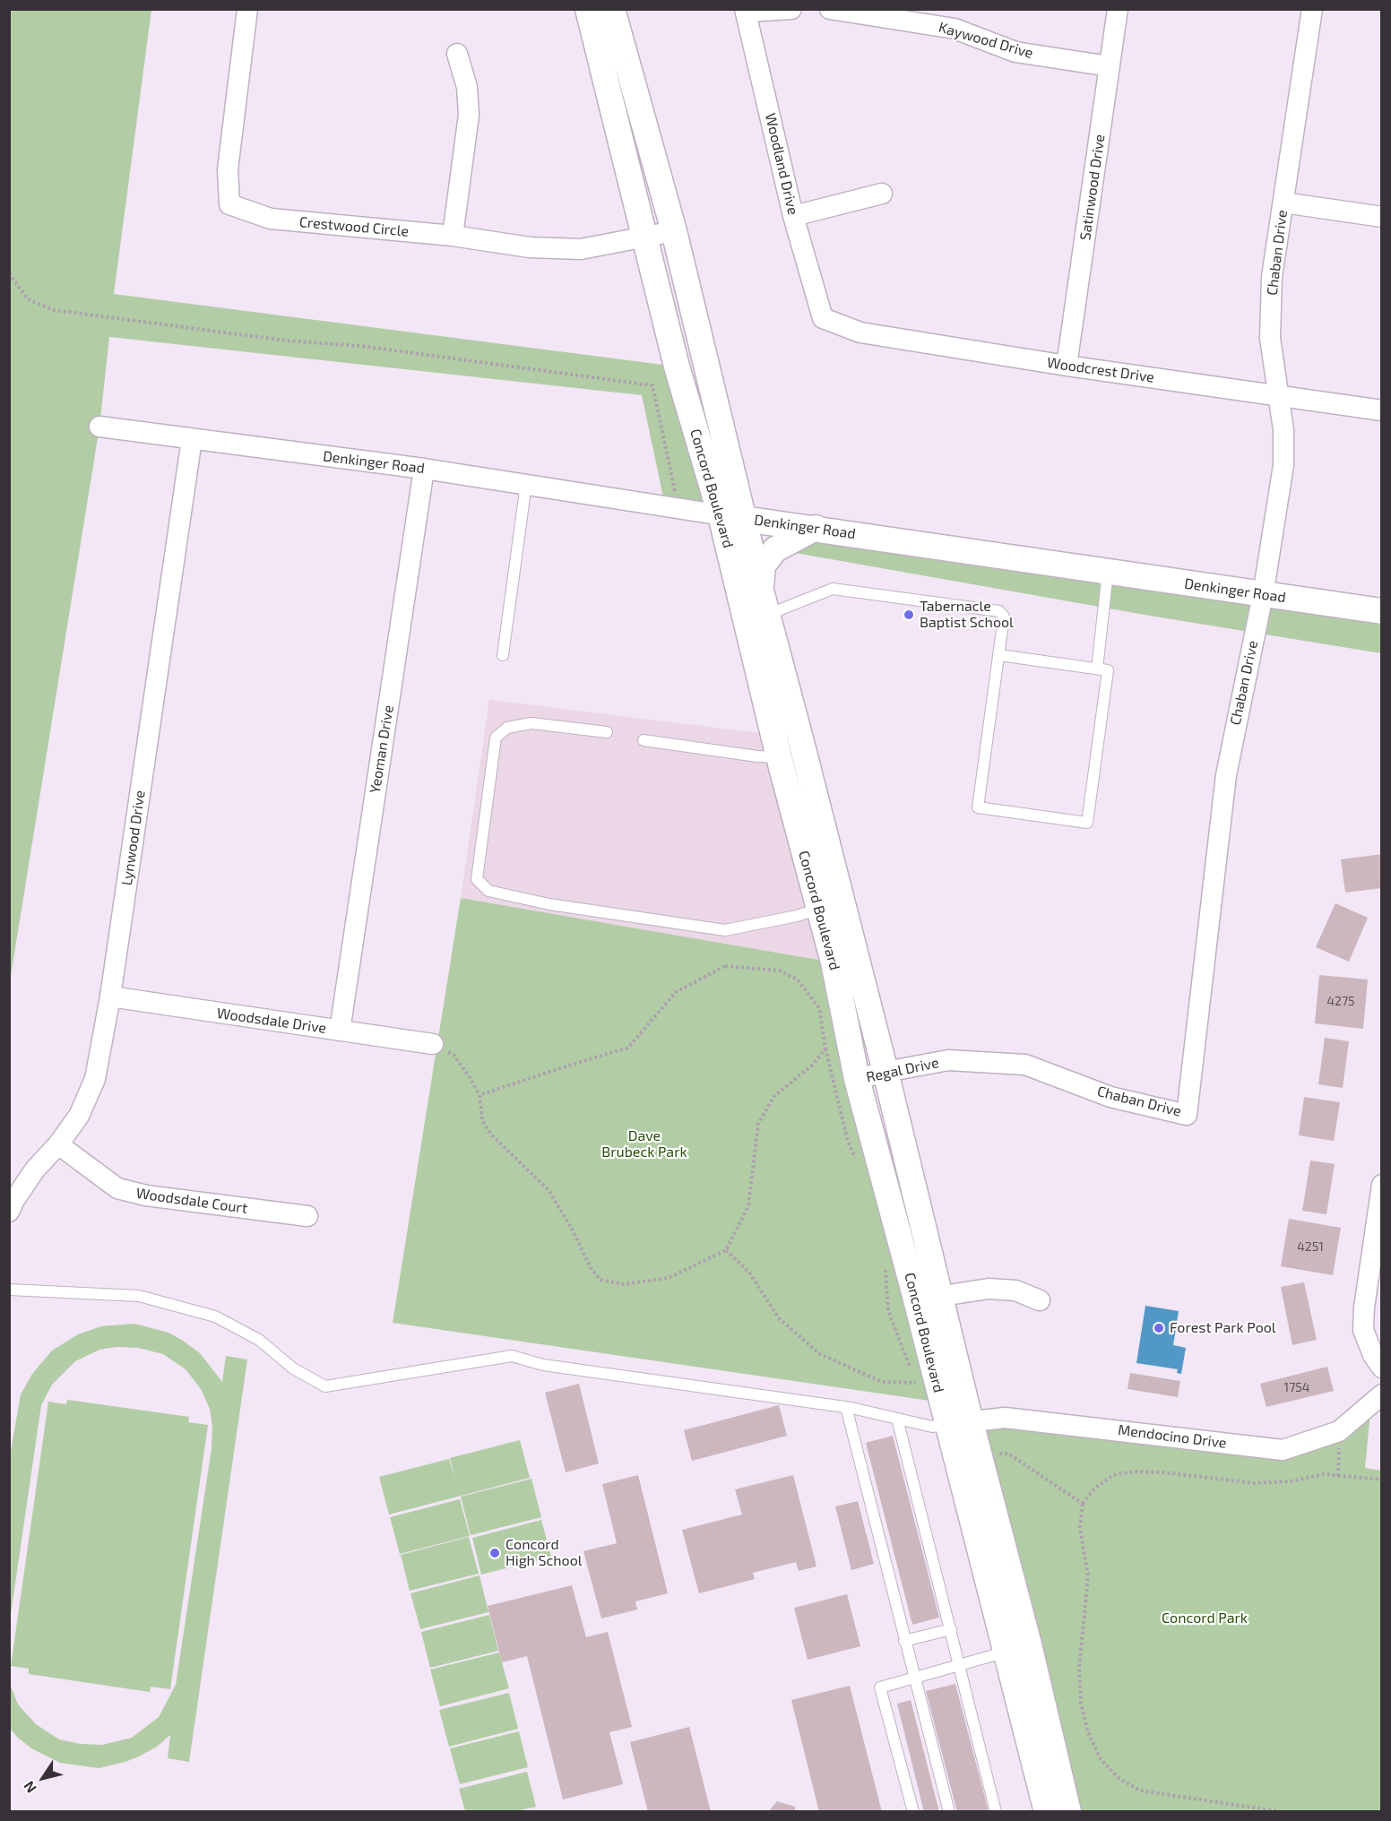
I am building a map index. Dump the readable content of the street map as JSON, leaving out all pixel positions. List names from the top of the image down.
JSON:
{
  "streets": {
    "street": [
      "Kaywood Drive",
      "Woodland Drive",
      "Satinwood Drive",
      "Crestwood Circle",
      "Chaban Drive",
      "Woodcrest Drive",
      "Denkinger Road",
      "Concord Boulevard",
      "Yeoman Drive",
      "Lynwood Drive",
      "Woodsdale Drive",
      "Regal Drive",
      "Woodsdale Court",
      "Mendocino Drive"
    ]
  },
  "crossings": [
    ["Kaywood Drive", "Satinwood Drive"],
    ["Woodland Drive", "Woodcrest Drive"],
    ["Satinwood Drive", "Woodcrest Drive"],
    ["Crestwood Circle", "Concord Boulevard"],
    ["Chaban Drive", "Woodcrest Drive"],
    ["Chaban Drive", "Denkinger Road"],
    ["Chaban Drive", "Regal Drive"],
    ["Denkinger Road", "Concord Boulevard"],
    ["Denkinger Road", "Yeoman Drive"],
    ["Denkinger Road", "Lynwood Drive"],
    ["Concord Boulevard", "Regal Drive"],
    ["Concord Boulevard", "Mendocino Drive"],
    ["Yeoman Drive", "Woodsdale Drive"],
    ["Lynwood Drive", "Woodsdale Drive"],
    ["Lynwood Drive", "Woodsdale Court"]
  ],
  "parks": ["Dave Brubeck Park", "Concord Park"],
  "places": ["Tabernacle Baptist School", "Forest Park Pool", "Concord High School"],
  "house_numbers": ["4275", "4251", "1754"],
  "north": "bottom left"
}
